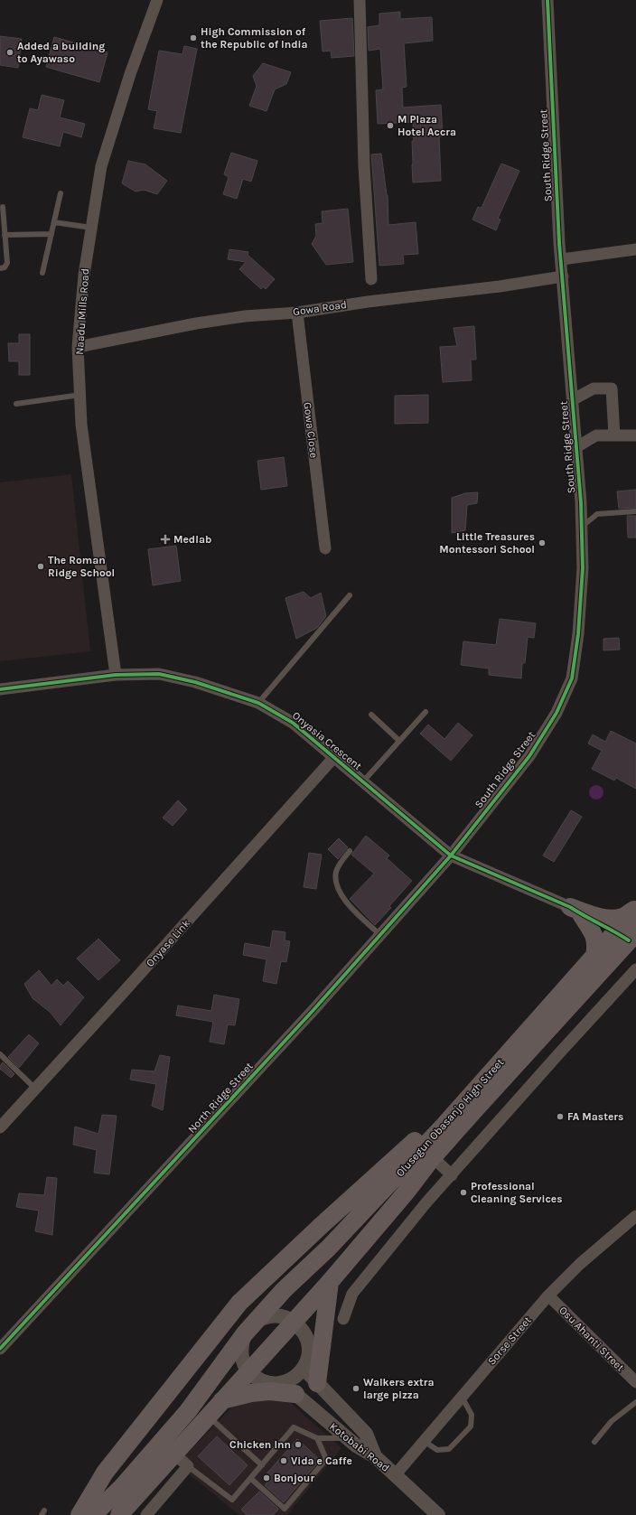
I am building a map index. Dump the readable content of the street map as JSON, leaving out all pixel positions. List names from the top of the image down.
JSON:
{
  "streets": {
    "main road": ["Olusegun Obasanjo High Street"],
    "street": [
      "South Ridge Street",
      "Gowa Road",
      "Naadu Mills Road",
      "Gowa Close",
      "Onyasia Crescent",
      "Onyase Link",
      "North Ridge Street",
      "Osu Ahanti Street",
      "Sorse Street",
      "Kotobabi Road"
    ]
  },
  "crossings": [
    ["South Ridge Street", "Gowa Road"],
    ["South Ridge Street", "Onyasia Crescent"],
    ["South Ridge Street", "North Ridge Street"],
    ["Gowa Road", "Naadu Mills Road"],
    ["Gowa Road", "Gowa Close"],
    ["Naadu Mills Road", "Onyasia Crescent"],
    ["Onyasia Crescent", "Onyase Link"],
    ["Onyasia Crescent", "North Ridge Street"],
    ["Onyasia Crescent", "Olusegun Obasanjo High Street"],
    ["Osu Ahanti Street", "Sorse Street"],
    ["Sorse Street", "Kotobabi Road"]
  ],
  "places": {
    "other": [
      "High Commission of the Republic of India",
      "Added a building to Ayawaso",
      "M Plaza Hotel Accra",
      "Little Treasures Montessori School",
      "The Roman Ridge School",
      "FA Masters",
      "Professional Cleaning Services",
      "Walkers extra large pizza",
      "Chicken Inn",
      "Vida e Caffe",
      "Bonjour"
    ],
    "health": ["Medlab"]
  }
}
